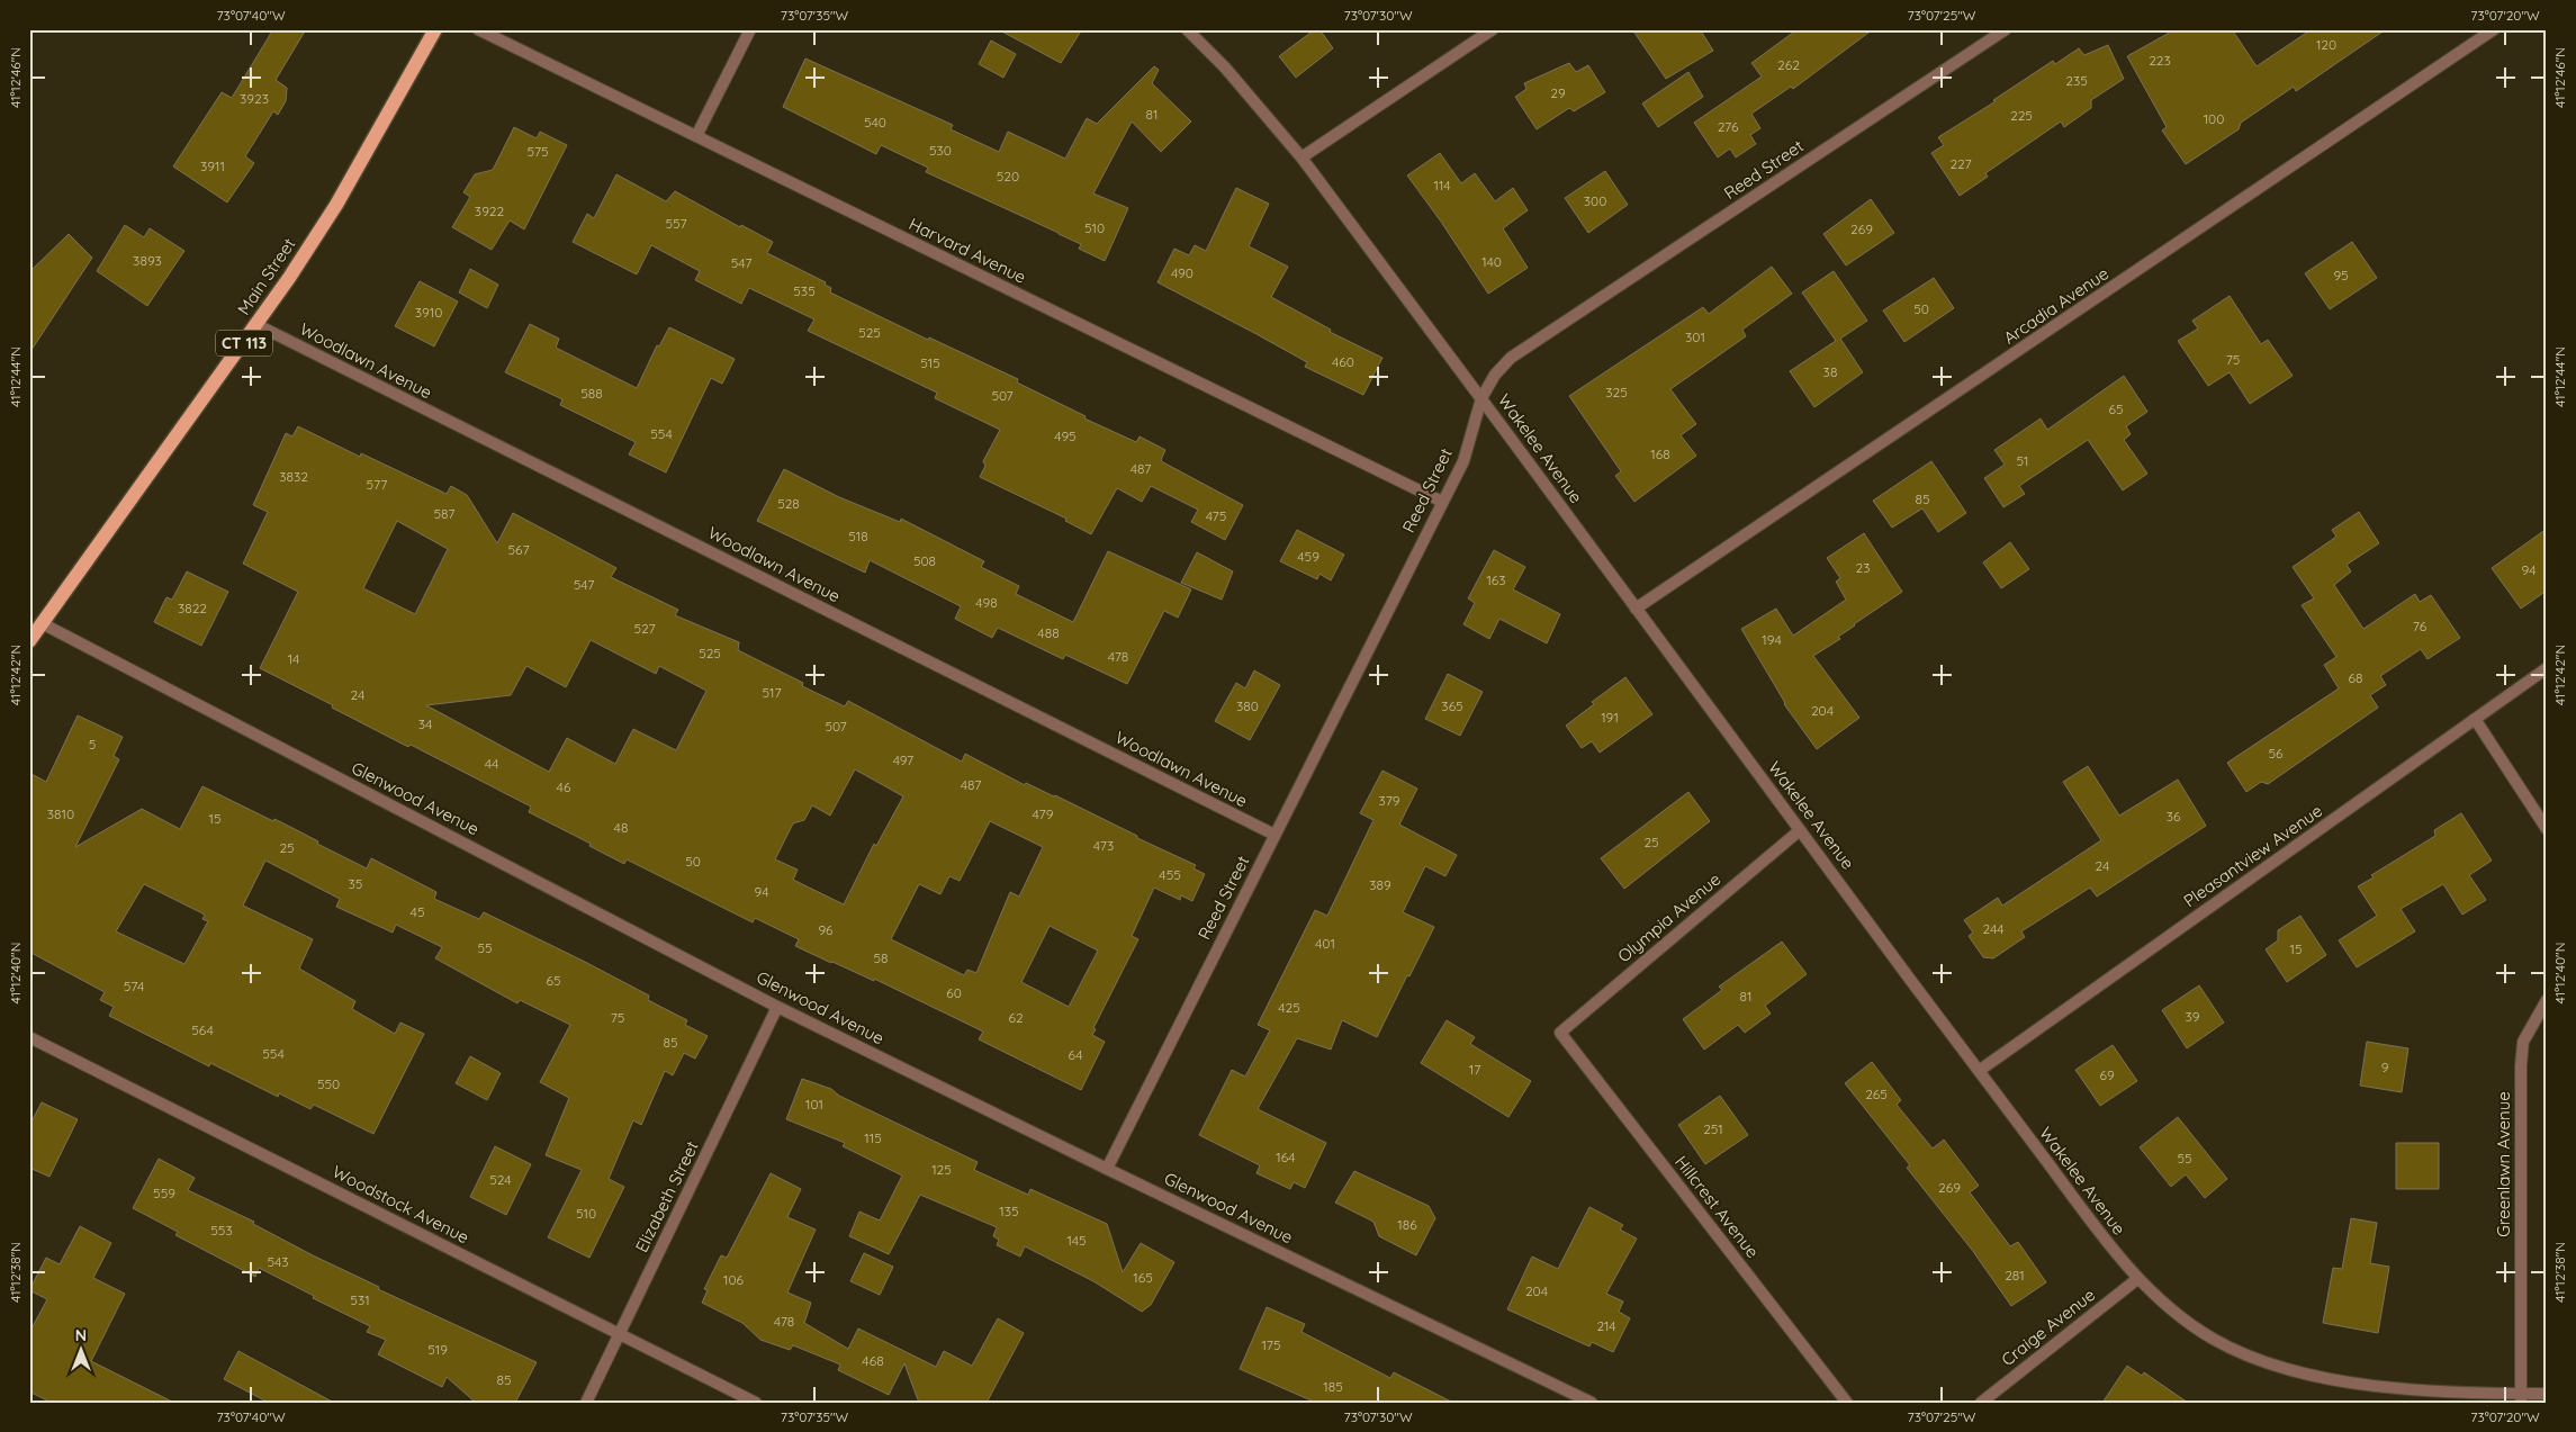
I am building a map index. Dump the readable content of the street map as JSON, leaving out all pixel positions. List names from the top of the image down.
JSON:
{
  "streets": {
    "main road": ["Main Street", "CT 113"],
    "street": [
      "Reed Street",
      "Harvard Avenue",
      "Arcadia Avenue",
      "Woodlawn Avenue",
      "Wakelee Avenue",
      "Glenwood Avenue",
      "Pleasantview Avenue",
      "Olympia Avenue",
      "Greenlawn Avenue",
      "Elizabeth Street",
      "Woodstock Avenue",
      "Hillcrest Avenue",
      "Craige Avenue"
    ]
  },
  "crossings": [
    ["Reed Street", "Harvard Avenue"],
    ["Reed Street", "Woodlawn Avenue"],
    ["Reed Street", "Wakelee Avenue"],
    ["Reed Street", "Glenwood Avenue"],
    ["Main Street", "Woodlawn Avenue"],
    ["Main Street", "Glenwood Avenue"],
    ["Arcadia Avenue", "Wakelee Avenue"],
    ["Wakelee Avenue", "Pleasantview Avenue"],
    ["Wakelee Avenue", "Olympia Avenue"],
    ["Wakelee Avenue", "Greenlawn Avenue"],
    ["Wakelee Avenue", "Craige Avenue"],
    ["Glenwood Avenue", "Elizabeth Street"],
    ["Olympia Avenue", "Hillcrest Avenue"],
    ["Elizabeth Street", "Woodstock Avenue"]
  ],
  "house_numbers": [
    "120",
    "223",
    "262",
    "235",
    "29",
    "3923",
    "81",
    "225",
    "100",
    "540",
    "276",
    "530",
    "575",
    "227",
    "3911",
    "520",
    "114",
    "300",
    "3922",
    "557",
    "510",
    "269",
    "3893",
    "140",
    "547",
    "490",
    "95",
    "535",
    "50",
    "3910",
    "525",
    "301",
    "75",
    "460",
    "515",
    "38",
    "325",
    "588",
    "507",
    "65",
    "554",
    "495",
    "168",
    "51",
    "487",
    "3832",
    "577",
    "85",
    "528",
    "587",
    "475",
    "518",
    "567",
    "459",
    "508",
    "23",
    "94",
    "163",
    "547",
    "498",
    "3822",
    "76",
    "527",
    "488",
    "194",
    "525",
    "478",
    "14",
    "68",
    "517",
    "24",
    "380",
    "365",
    "204",
    "191",
    "34",
    "507",
    "5",
    "56",
    "497",
    "44",
    "487",
    "46",
    "379",
    "3810",
    "479",
    "36",
    "15",
    "48",
    "25",
    "473",
    "25",
    "50",
    "24",
    "455",
    "35",
    "389",
    "94",
    "45",
    "244",
    "96",
    "401",
    "55",
    "15",
    "58",
    "65",
    "574",
    "60",
    "81",
    "425",
    "39",
    "75",
    "62",
    "564",
    "85",
    "554",
    "64",
    "9",
    "17",
    "69",
    "550",
    "265",
    "101",
    "251",
    "115",
    "164",
    "55",
    "125",
    "524",
    "269",
    "559",
    "135",
    "510",
    "186",
    "553",
    "145",
    "543",
    "281",
    "165",
    "106",
    "204",
    "531",
    "478",
    "214",
    "175",
    "519",
    "468",
    "85",
    "185"
  ],
  "north": "top",
  "coordinates": [
    "73°07'40\"W",
    "73°07'35\"W",
    "73°07'30\"W",
    "73°07'25\"W",
    "73°07'20\"W",
    "41°12'46\"N",
    "41°12'44\"N",
    "41°12'42\"N",
    "41°12'40\"N",
    "41°12'38\"N"
  ]
}
